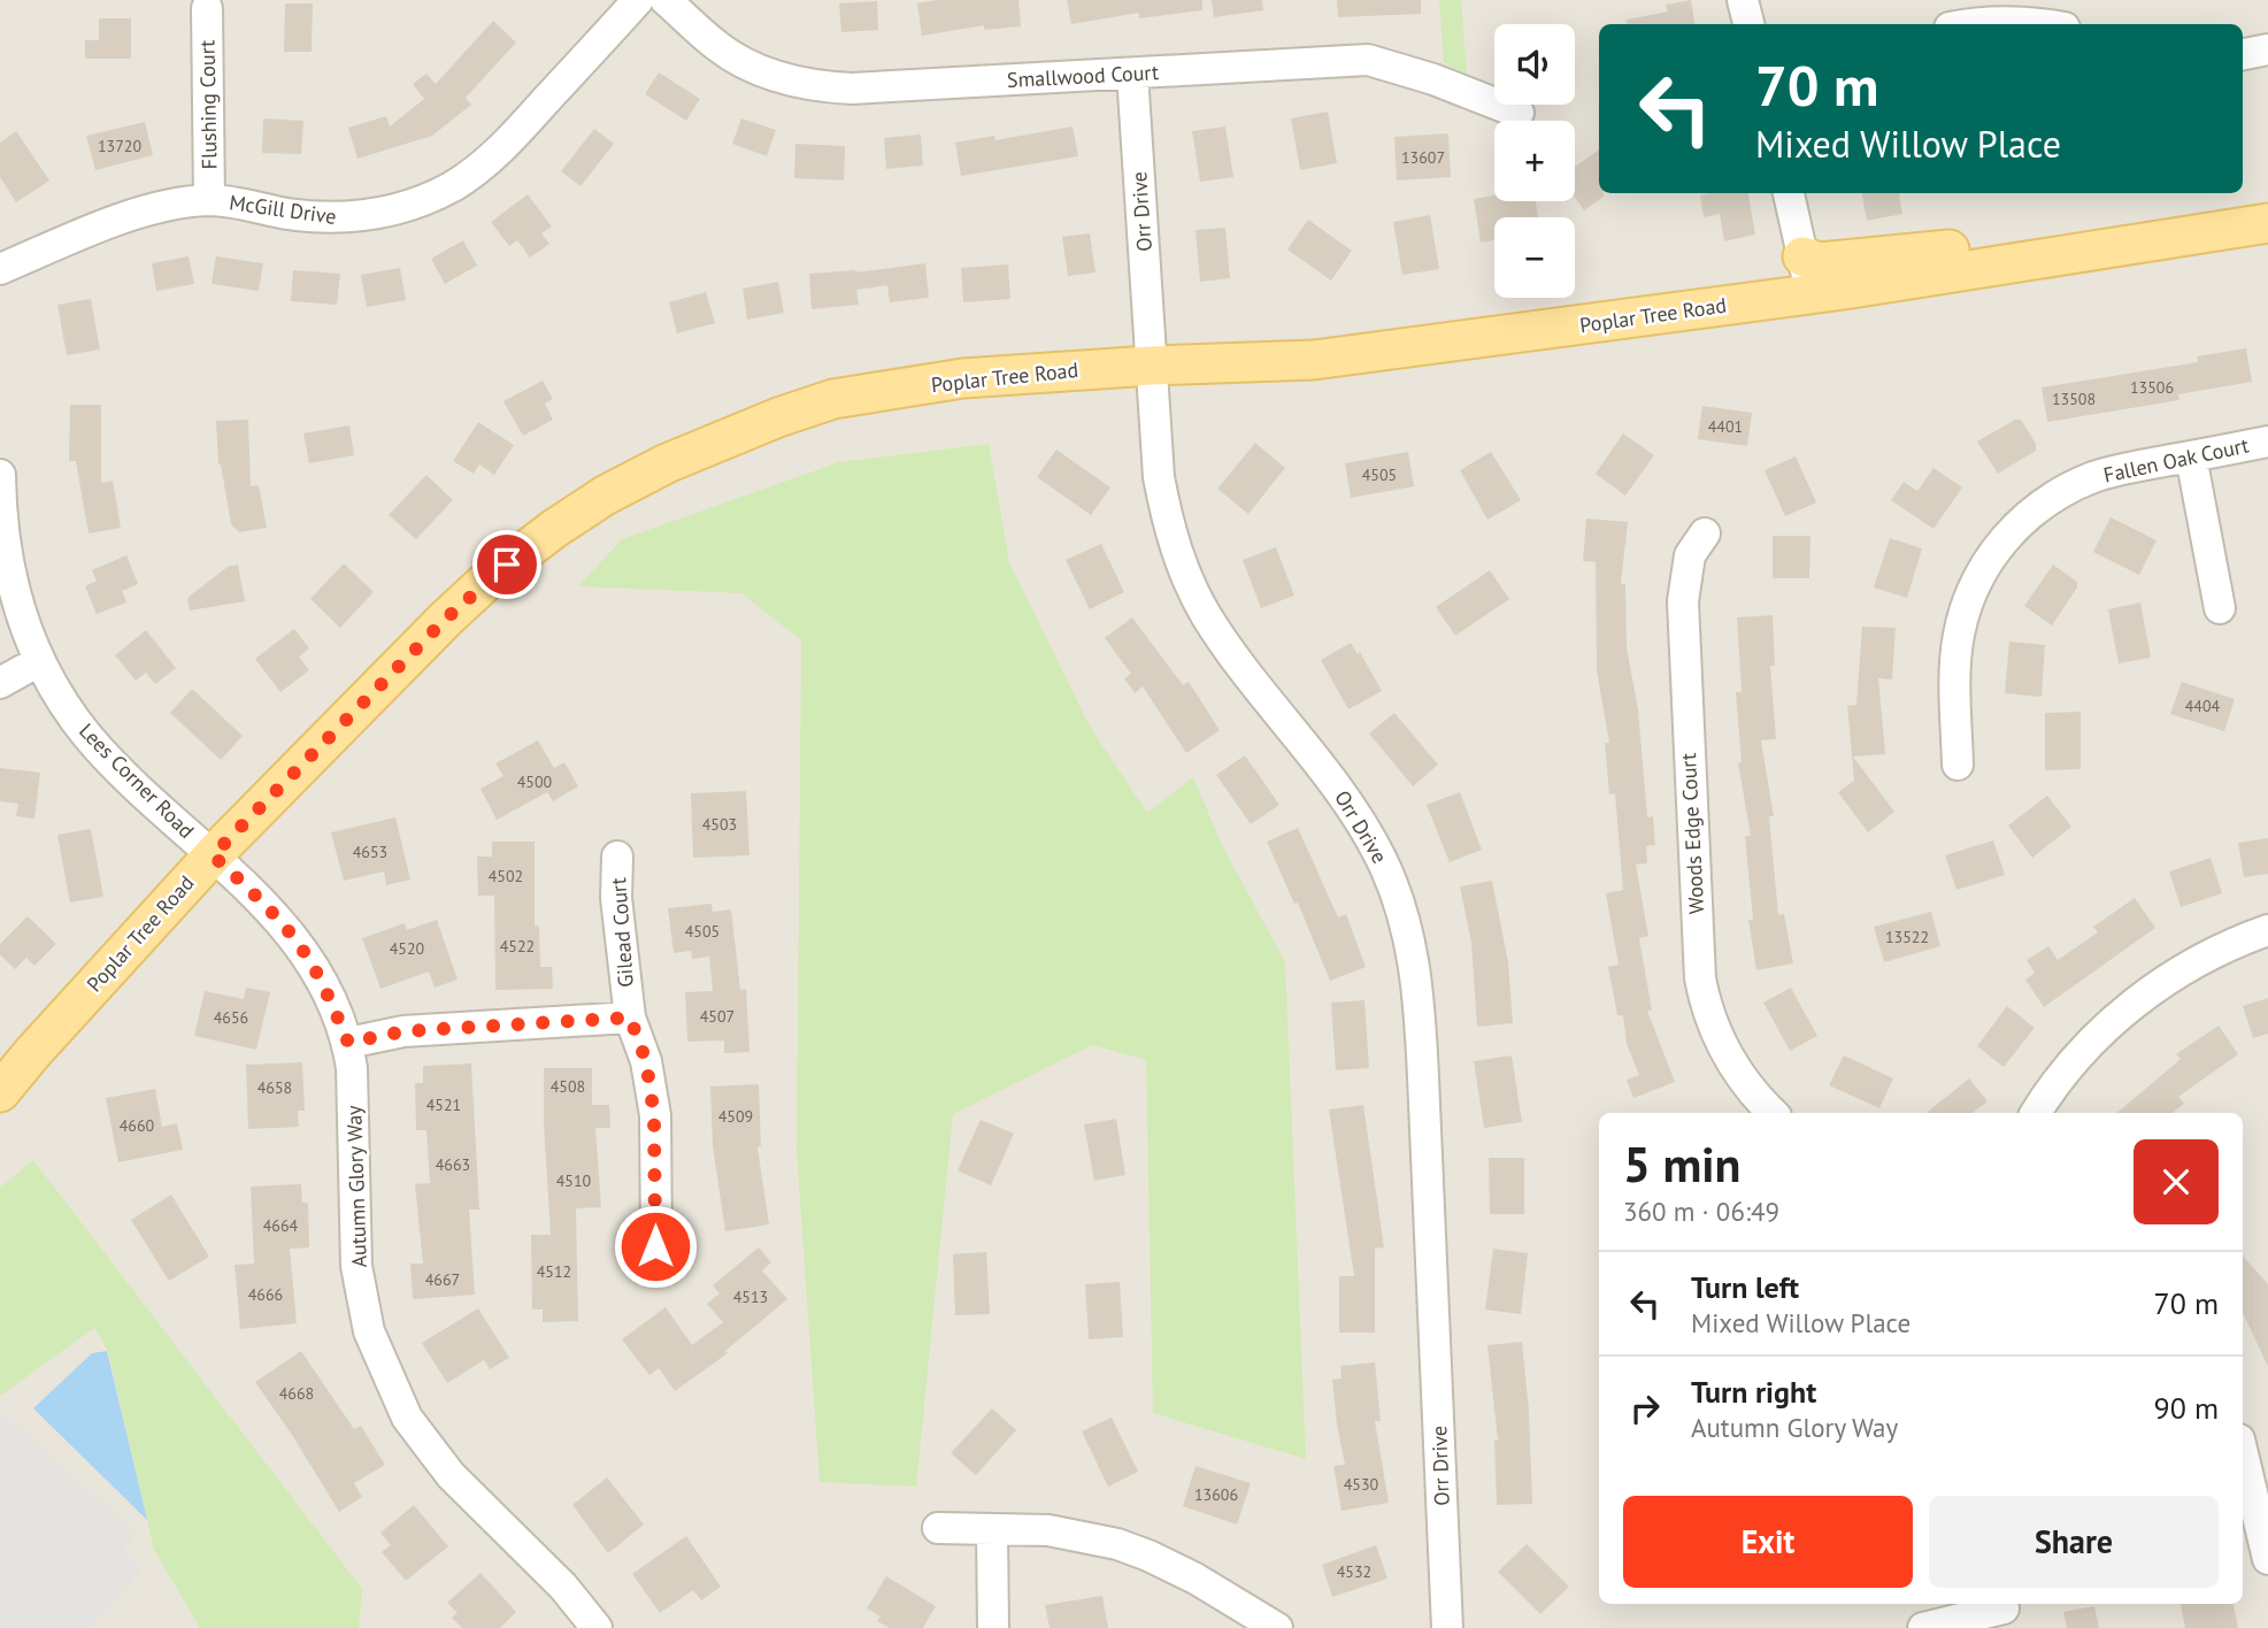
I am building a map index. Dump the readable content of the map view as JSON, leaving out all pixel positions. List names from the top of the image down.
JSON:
{
  "streets": {
    "main road": ["Poplar Tree Road"],
    "street": [
      "Smallwood Court",
      "Flushing Court",
      "McGill Drive",
      "Orr Drive",
      "Fallen Oak Court",
      "Lees Corner Road",
      "Woods Edge Court",
      "Gilead Court",
      "Autumn Glory Way"
    ]
  },
  "crossings": [
    ["Smallwood Court", "Orr Drive"],
    ["Flushing Court", "McGill Drive"],
    ["Orr Drive", "Poplar Tree Road"],
    ["Poplar Tree Road", "Lees Corner Road"],
    ["Poplar Tree Road", "Autumn Glory Way"],
    ["Lees Corner Road", "Autumn Glory Way"]
  ],
  "house_numbers": [
    "13720",
    "13607",
    "13506",
    "13508",
    "4401",
    "4505",
    "4404",
    "4500",
    "4503",
    "4653",
    "4502",
    "4505",
    "13522",
    "4522",
    "4520",
    "4507",
    "4656",
    "4508",
    "4658",
    "4521",
    "4509",
    "4660",
    "4663",
    "4510",
    "4664",
    "4512",
    "4667",
    "4666",
    "4513",
    "4668",
    "4530",
    "13606",
    "4532"
  ],
  "page": {
    "map_buttons": ["+", "−"],
    "turn": ["70 m", "Mixed Willow Place"],
    "heading": ["5 min", "360 m · 06:49"],
    "list": [
      {
        "name": "Turn left",
        "note": "Mixed Willow Place",
        "value": "70 m"
      },
      {
        "name": "Turn right",
        "note": "Autumn Glory Way",
        "value": "90 m"
      }
    ],
    "buttons": ["Exit", "Share"]
  }
}
